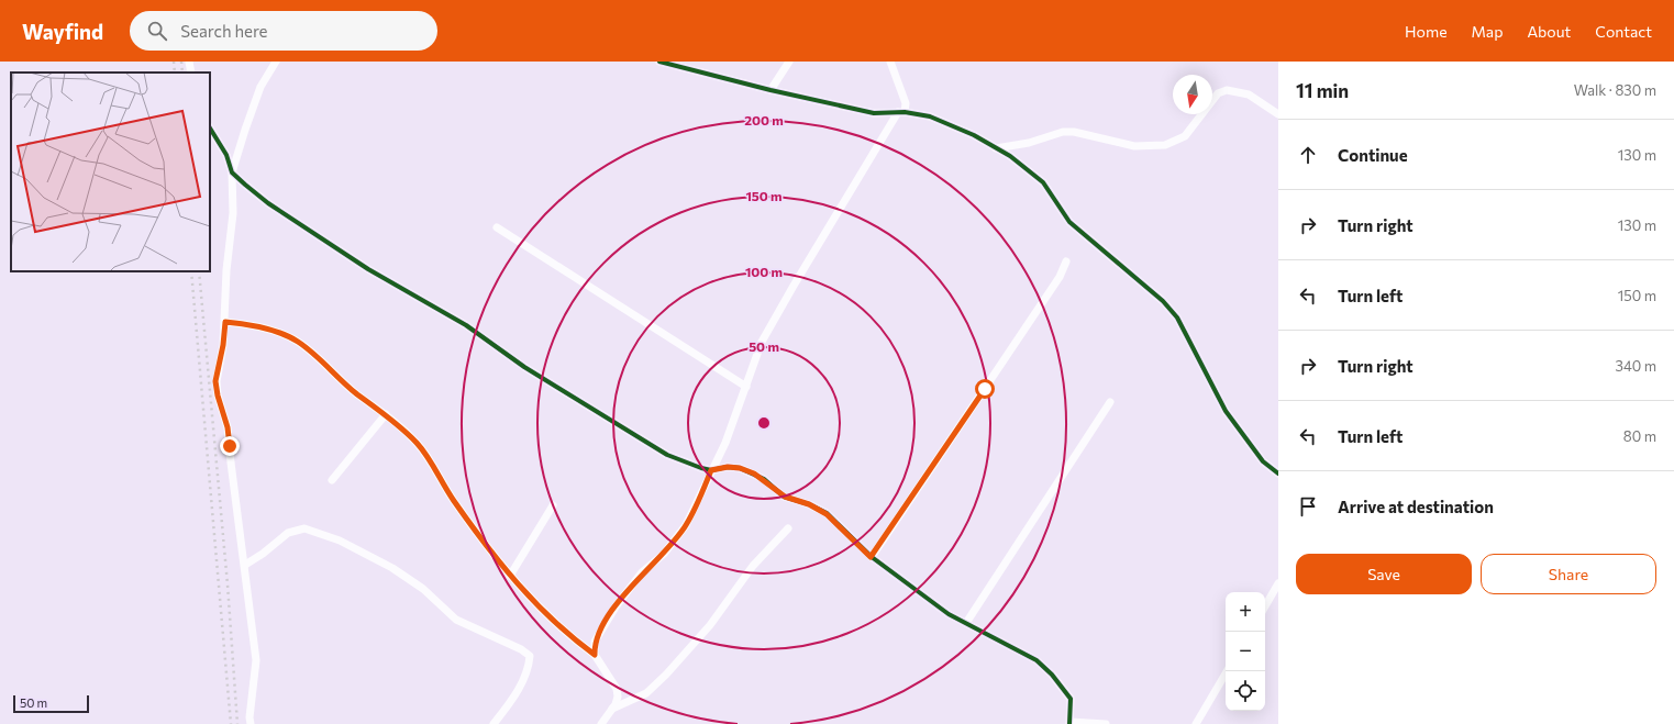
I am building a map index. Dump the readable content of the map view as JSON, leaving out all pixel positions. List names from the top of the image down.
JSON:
{
  "scale_bar": "50 m",
  "north": "bottom",
  "page": {
    "header": "Wayfind",
    "search": "Search here",
    "nav": [
      "Home",
      "Map",
      "About",
      "Contact"
    ],
    "heading": ["11 min", "Walk · 830 m"],
    "list": [
      ["Continue", "130 m"],
      ["Turn right", "130 m"],
      ["Turn left", "150 m"],
      ["Turn right", "340 m"],
      ["Turn left", "80 m"],
      "Arrive at destination"
    ],
    "buttons": ["Save", "Share"],
    "map_buttons": ["+", "−"],
    "scale": "50 m"
  },
  "rings": [
    "200 m",
    "150 m",
    "100 m",
    "50 m"
  ]
}
